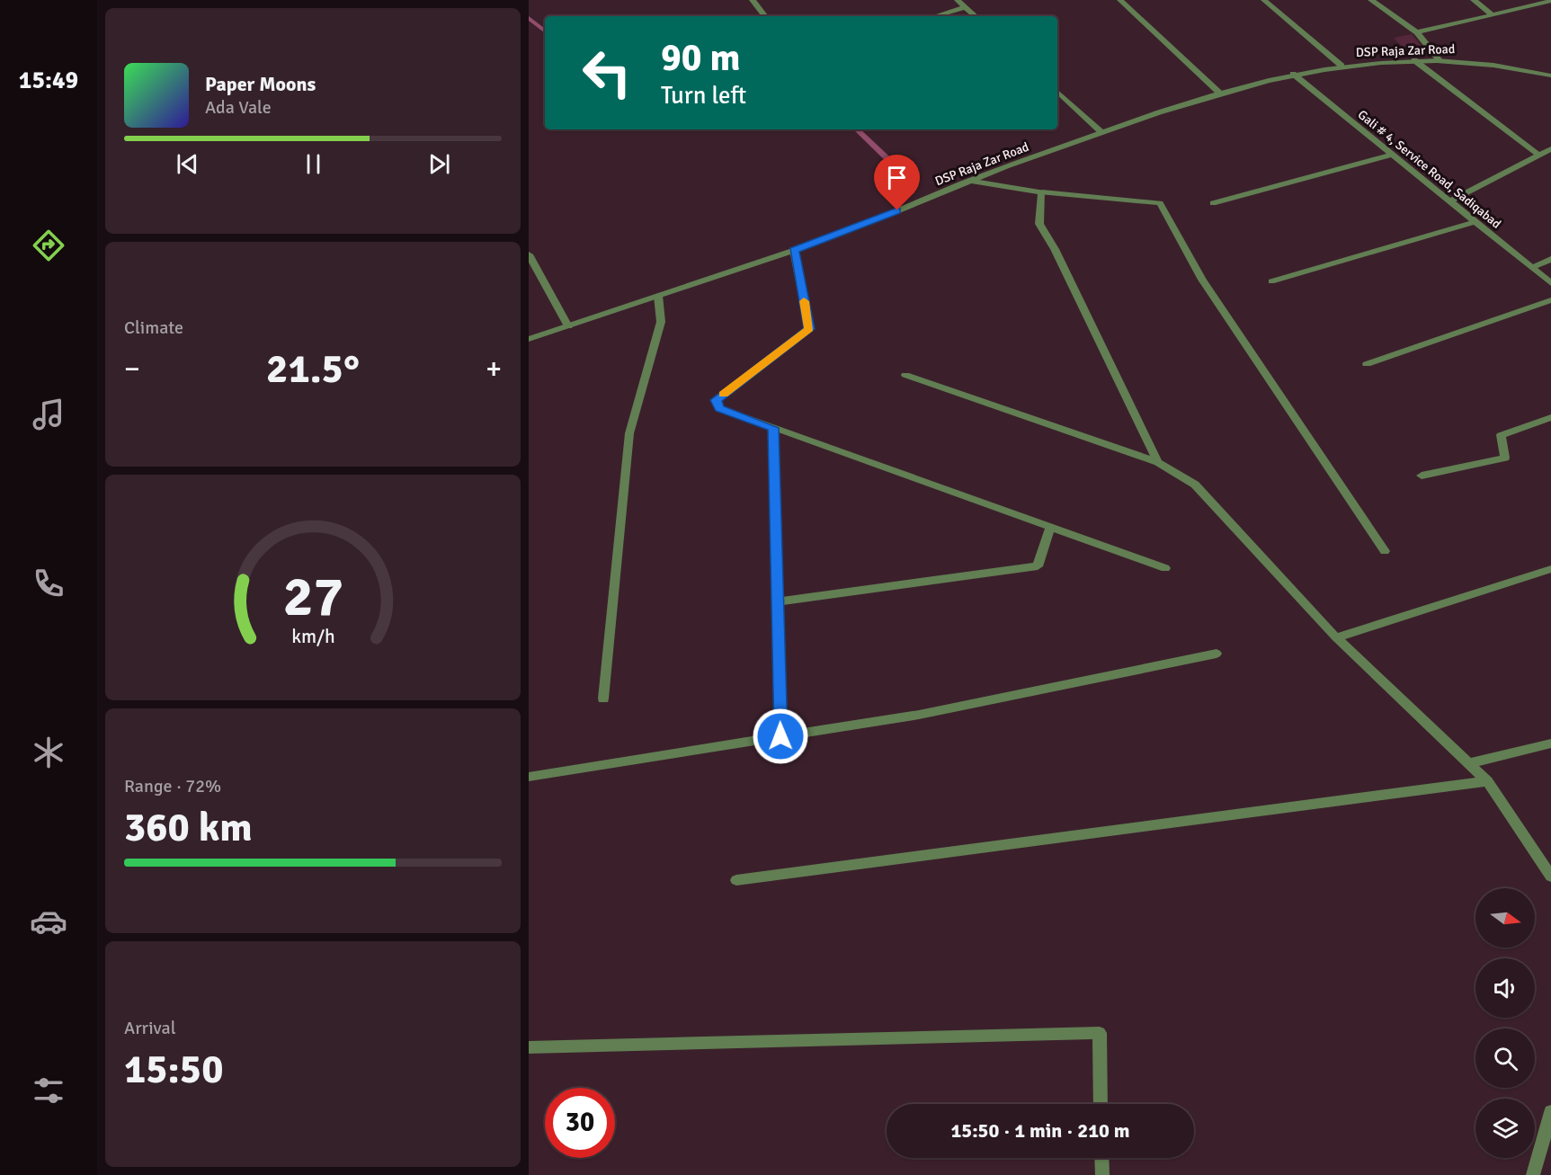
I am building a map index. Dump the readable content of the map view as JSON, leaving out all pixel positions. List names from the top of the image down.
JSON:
{
  "streets": {
    "street": ["DSP Raja Zar Road", "Gali # 4, Service Road, Sadiqabad"]
  },
  "crossings": [
    ["DSP Raja Zar Road", "Gali # 4, Service Road, Sadiqabad"]
  ],
  "north": "right",
  "page": {
    "tabs": "15:49",
    "turn": ["90 m", "Turn left"],
    "song": ["Paper Moons", "Ada Vale"],
    "tile": [
      "Climate",
      ["Range · 72%", "360 km"],
      ["Arrival", "15:50"]
    ],
    "heat": ["−", "21.5°", "+"],
    "limit": "30",
    "trip": "15:50 · 1 min · 210 m",
    "gauge": ["27", "km/h"]
  }
}
